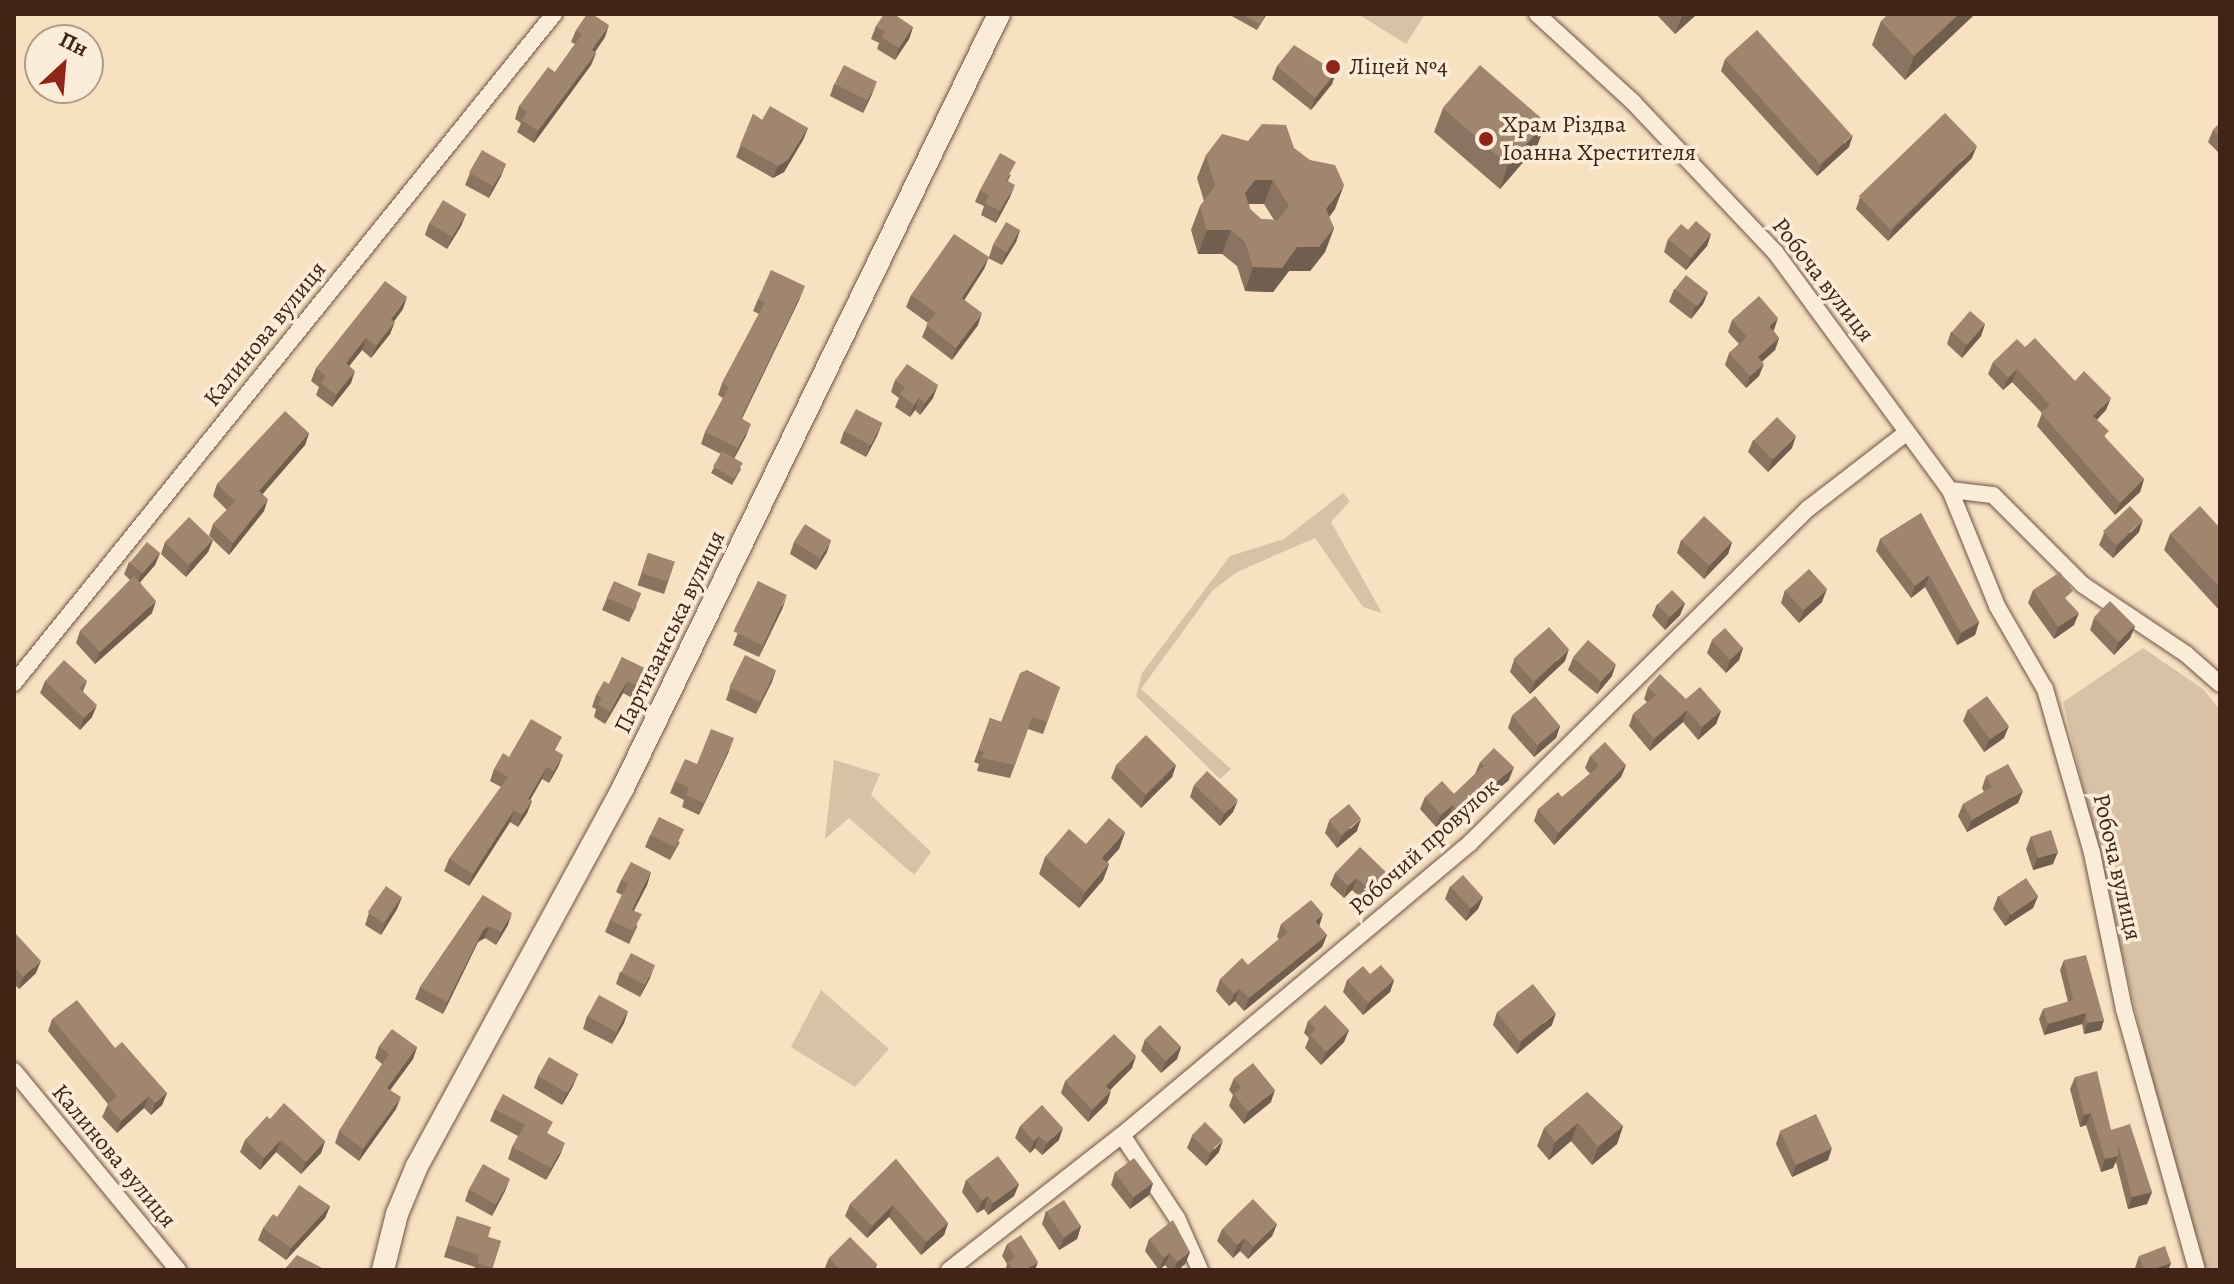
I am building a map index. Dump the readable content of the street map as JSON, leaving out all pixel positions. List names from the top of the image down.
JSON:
{
  "streets": {
    "main road": ["Партизанська вулиця"],
    "street": ["Робоча вулиця", "Калинова вулиця", "Робочий провулок"]
  },
  "crossings": [
    ["Робоча вулиця", "Робочий провулок"]
  ],
  "places": ["Ліцей №4", "Храм Різдва Іоанна Хрестителя"],
  "north": "top right"
}
